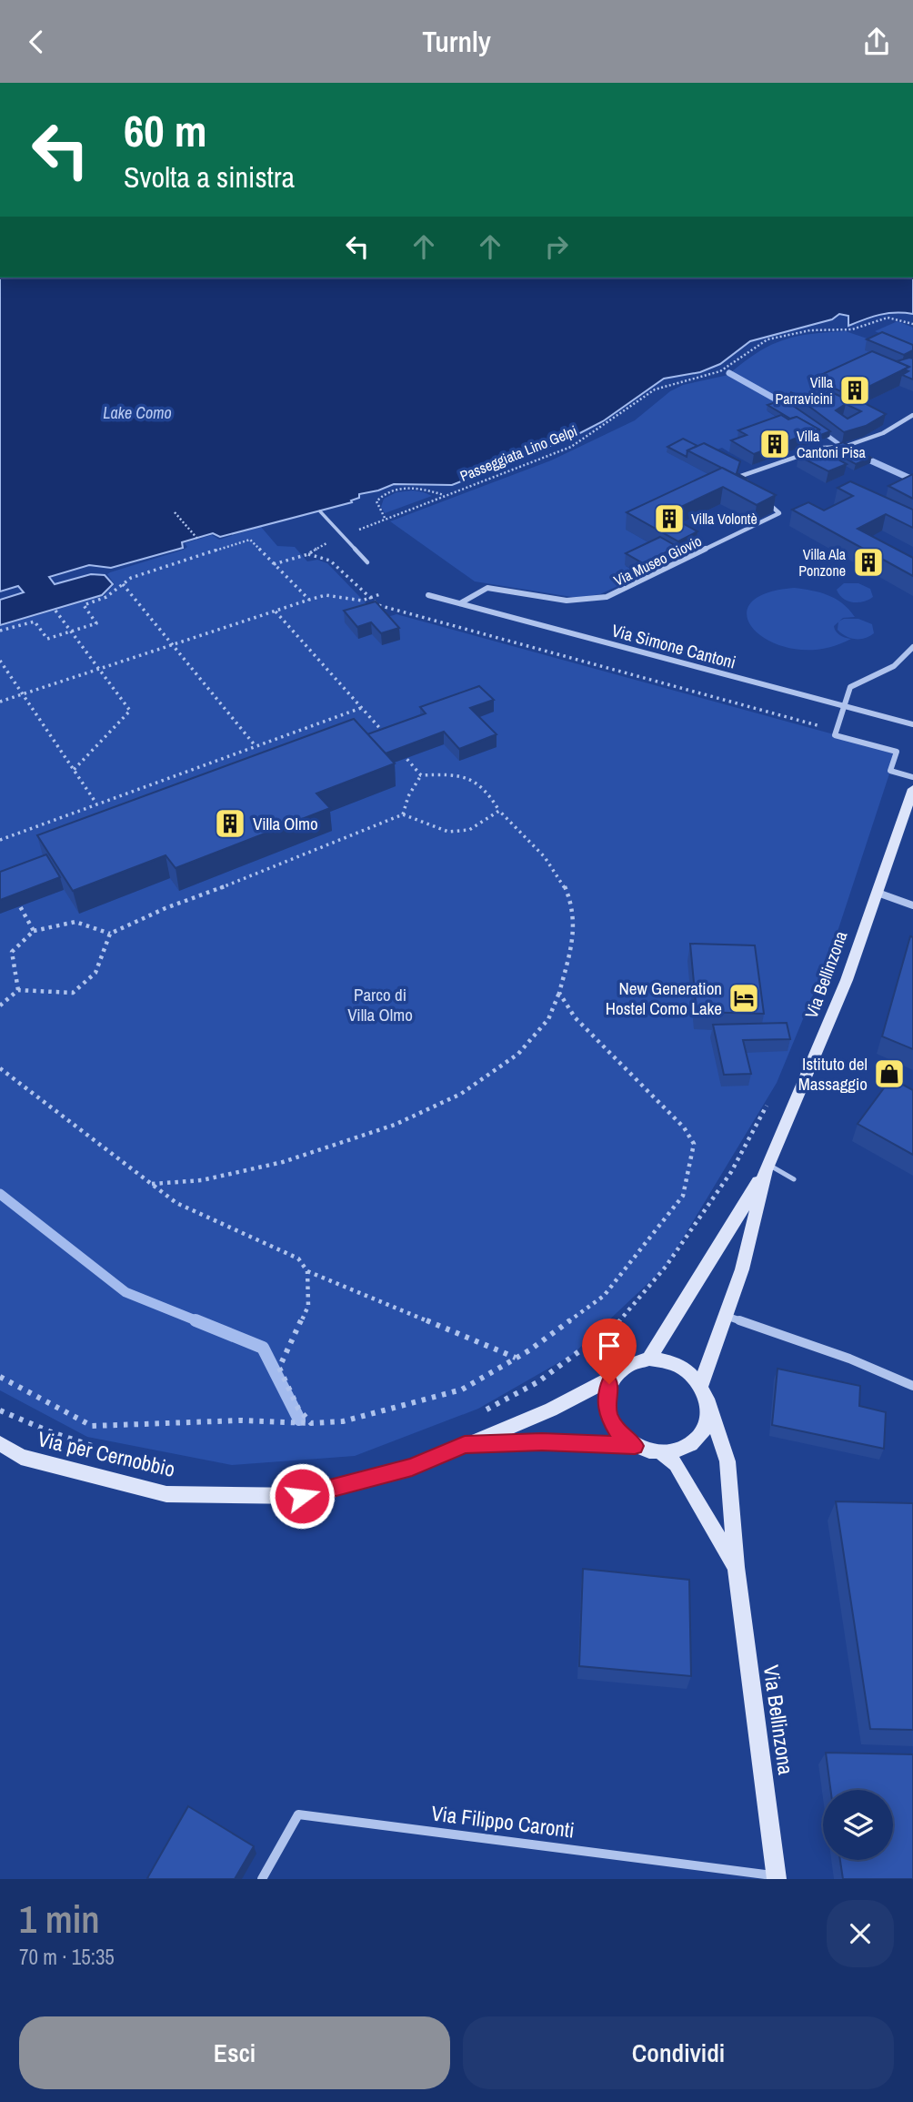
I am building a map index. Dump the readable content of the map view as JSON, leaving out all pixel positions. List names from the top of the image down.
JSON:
{
  "streets": {
    "main road": ["Via Bellinzona", "Via per Cernobbio"],
    "street": ["Via Museo Giovio", "Via Simone Cantoni", "Via Filippo Caronti"],
    "path": ["Passeggiata Lino Gelpi"]
  },
  "crossings": [
    ["Via Museo Giovio", "Via Simone Cantoni"],
    ["Via Bellinzona", "Via per Cernobbio"],
    ["Via Bellinzona", "Via Filippo Caronti"]
  ],
  "water": ["Lake Como"],
  "parks": ["Parco di Villa Olmo"],
  "places": {
    "building": [
      "Villa Parravicini",
      "Villa Cantoni Pisa",
      "Villa Volontè",
      "Villa Ala Ponzone",
      "Villa Olmo"
    ],
    "hotel": ["New Generation Hostel Como Lake"],
    "shop": ["Istituto del Massaggio"]
  },
  "page": {
    "header": "Turnly",
    "turn": ["60 m", "Svolta a sinistra"],
    "heading": ["1 min", "70 m · 15:35"],
    "buttons": ["Esci", "Condividi"]
  }
}
